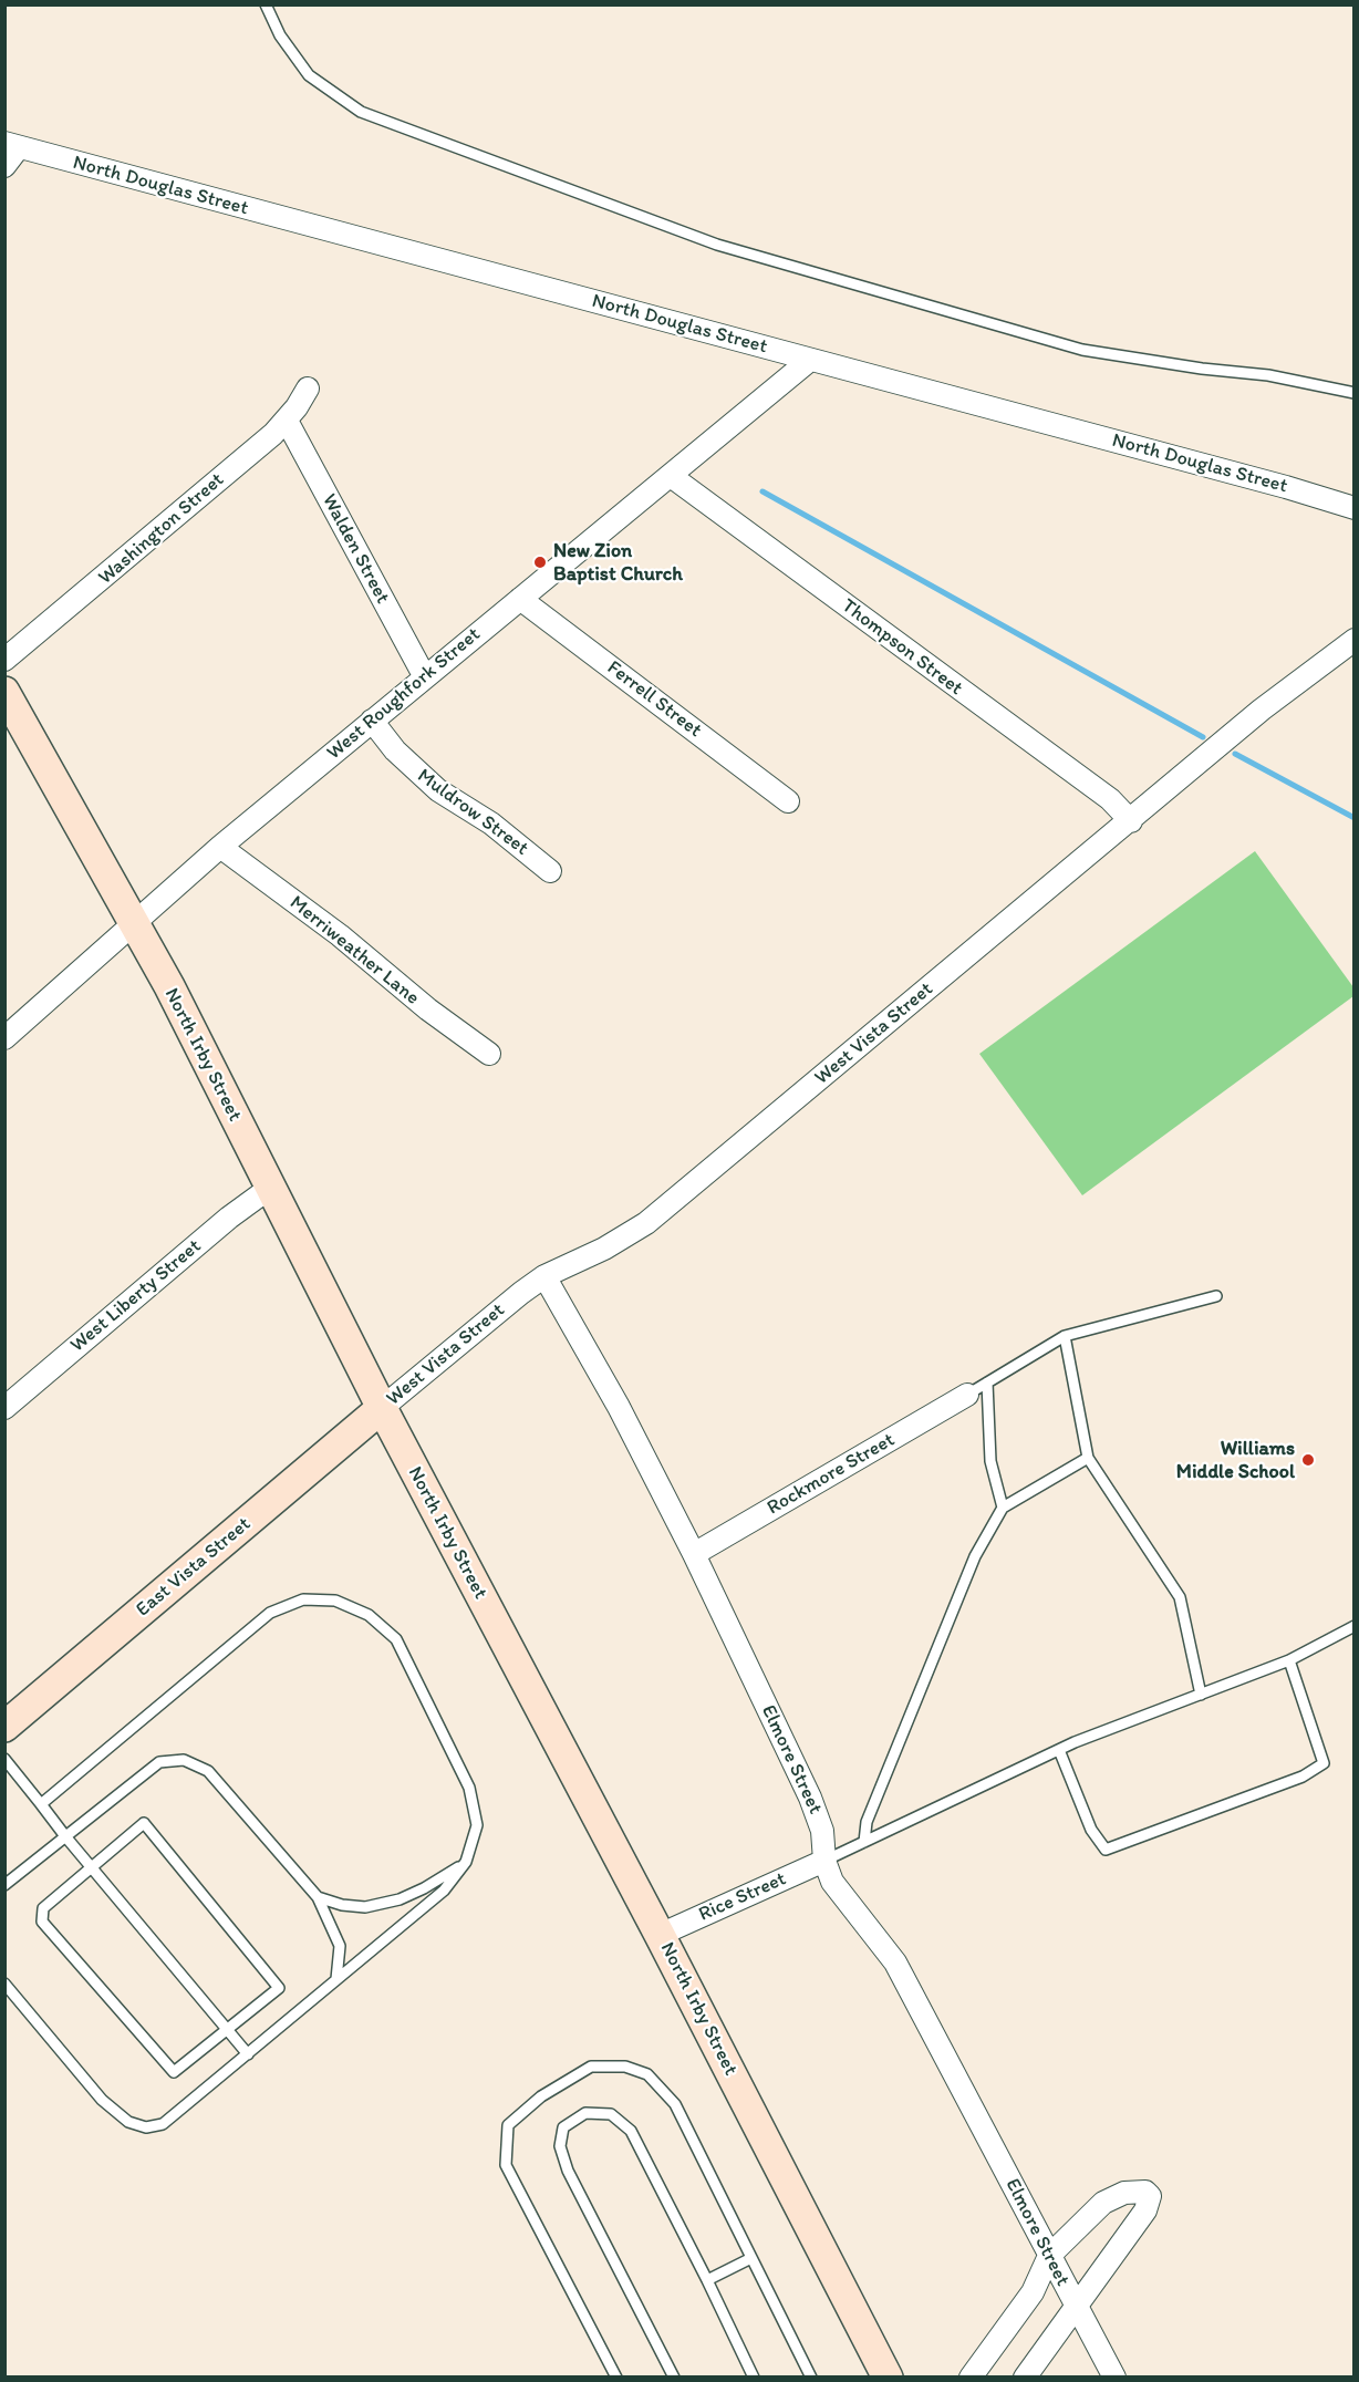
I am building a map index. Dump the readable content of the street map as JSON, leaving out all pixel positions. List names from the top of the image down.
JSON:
{
  "streets": {
    "main road": ["North Irby Street", "East Vista Street"],
    "street": [
      "North Douglas Street",
      "Washington Street",
      "Walden Street",
      "Thompson Street",
      "West Roughfork Street",
      "Ferrell Street",
      "Muldrow Street",
      "Merriweather Lane",
      "West Vista Street",
      "West Liberty Street",
      "Rockmore Street",
      "Elmore Street",
      "Rice Street"
    ]
  },
  "crossings": [
    ["North Douglas Street", "West Roughfork Street"],
    ["Washington Street", "Walden Street"],
    ["Walden Street", "West Roughfork Street"],
    ["Thompson Street", "West Roughfork Street"],
    ["Thompson Street", "West Vista Street"],
    ["West Roughfork Street", "Ferrell Street"],
    ["West Roughfork Street", "Muldrow Street"],
    ["West Roughfork Street", "Merriweather Lane"],
    ["West Roughfork Street", "North Irby Street"],
    ["West Vista Street", "North Irby Street"],
    ["West Vista Street", "East Vista Street"],
    ["West Vista Street", "Elmore Street"],
    ["North Irby Street", "West Liberty Street"],
    ["North Irby Street", "East Vista Street"],
    ["North Irby Street", "Rice Street"],
    ["Rockmore Street", "Elmore Street"],
    ["Elmore Street", "Rice Street"]
  ],
  "places": ["New Zion Baptist Church", "Williams Middle School"]
}
